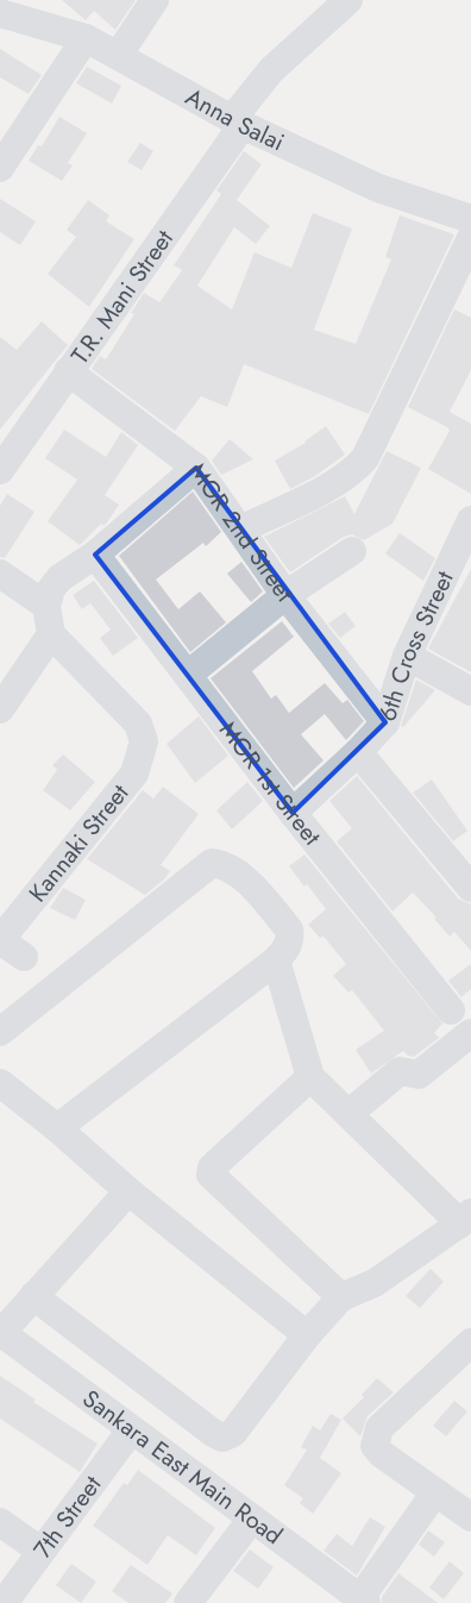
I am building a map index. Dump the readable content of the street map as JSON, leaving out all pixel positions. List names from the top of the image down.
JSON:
{
  "streets": {
    "street": [
      "Anna Salai",
      "T.R. Mani Street",
      "MGR 2nd Street",
      "6th Cross Street",
      "MGR 1st Street",
      "Kannaki Street",
      "Sankara East Main Road",
      "7th Street"
    ]
  },
  "crossings": [
    ["Anna Salai", "T.R. Mani Street"],
    ["T.R. Mani Street", "MGR 2nd Street"],
    ["MGR 2nd Street", "6th Cross Street"],
    ["6th Cross Street", "MGR 1st Street"],
    ["Sankara East Main Road", "7th Street"]
  ]
}
